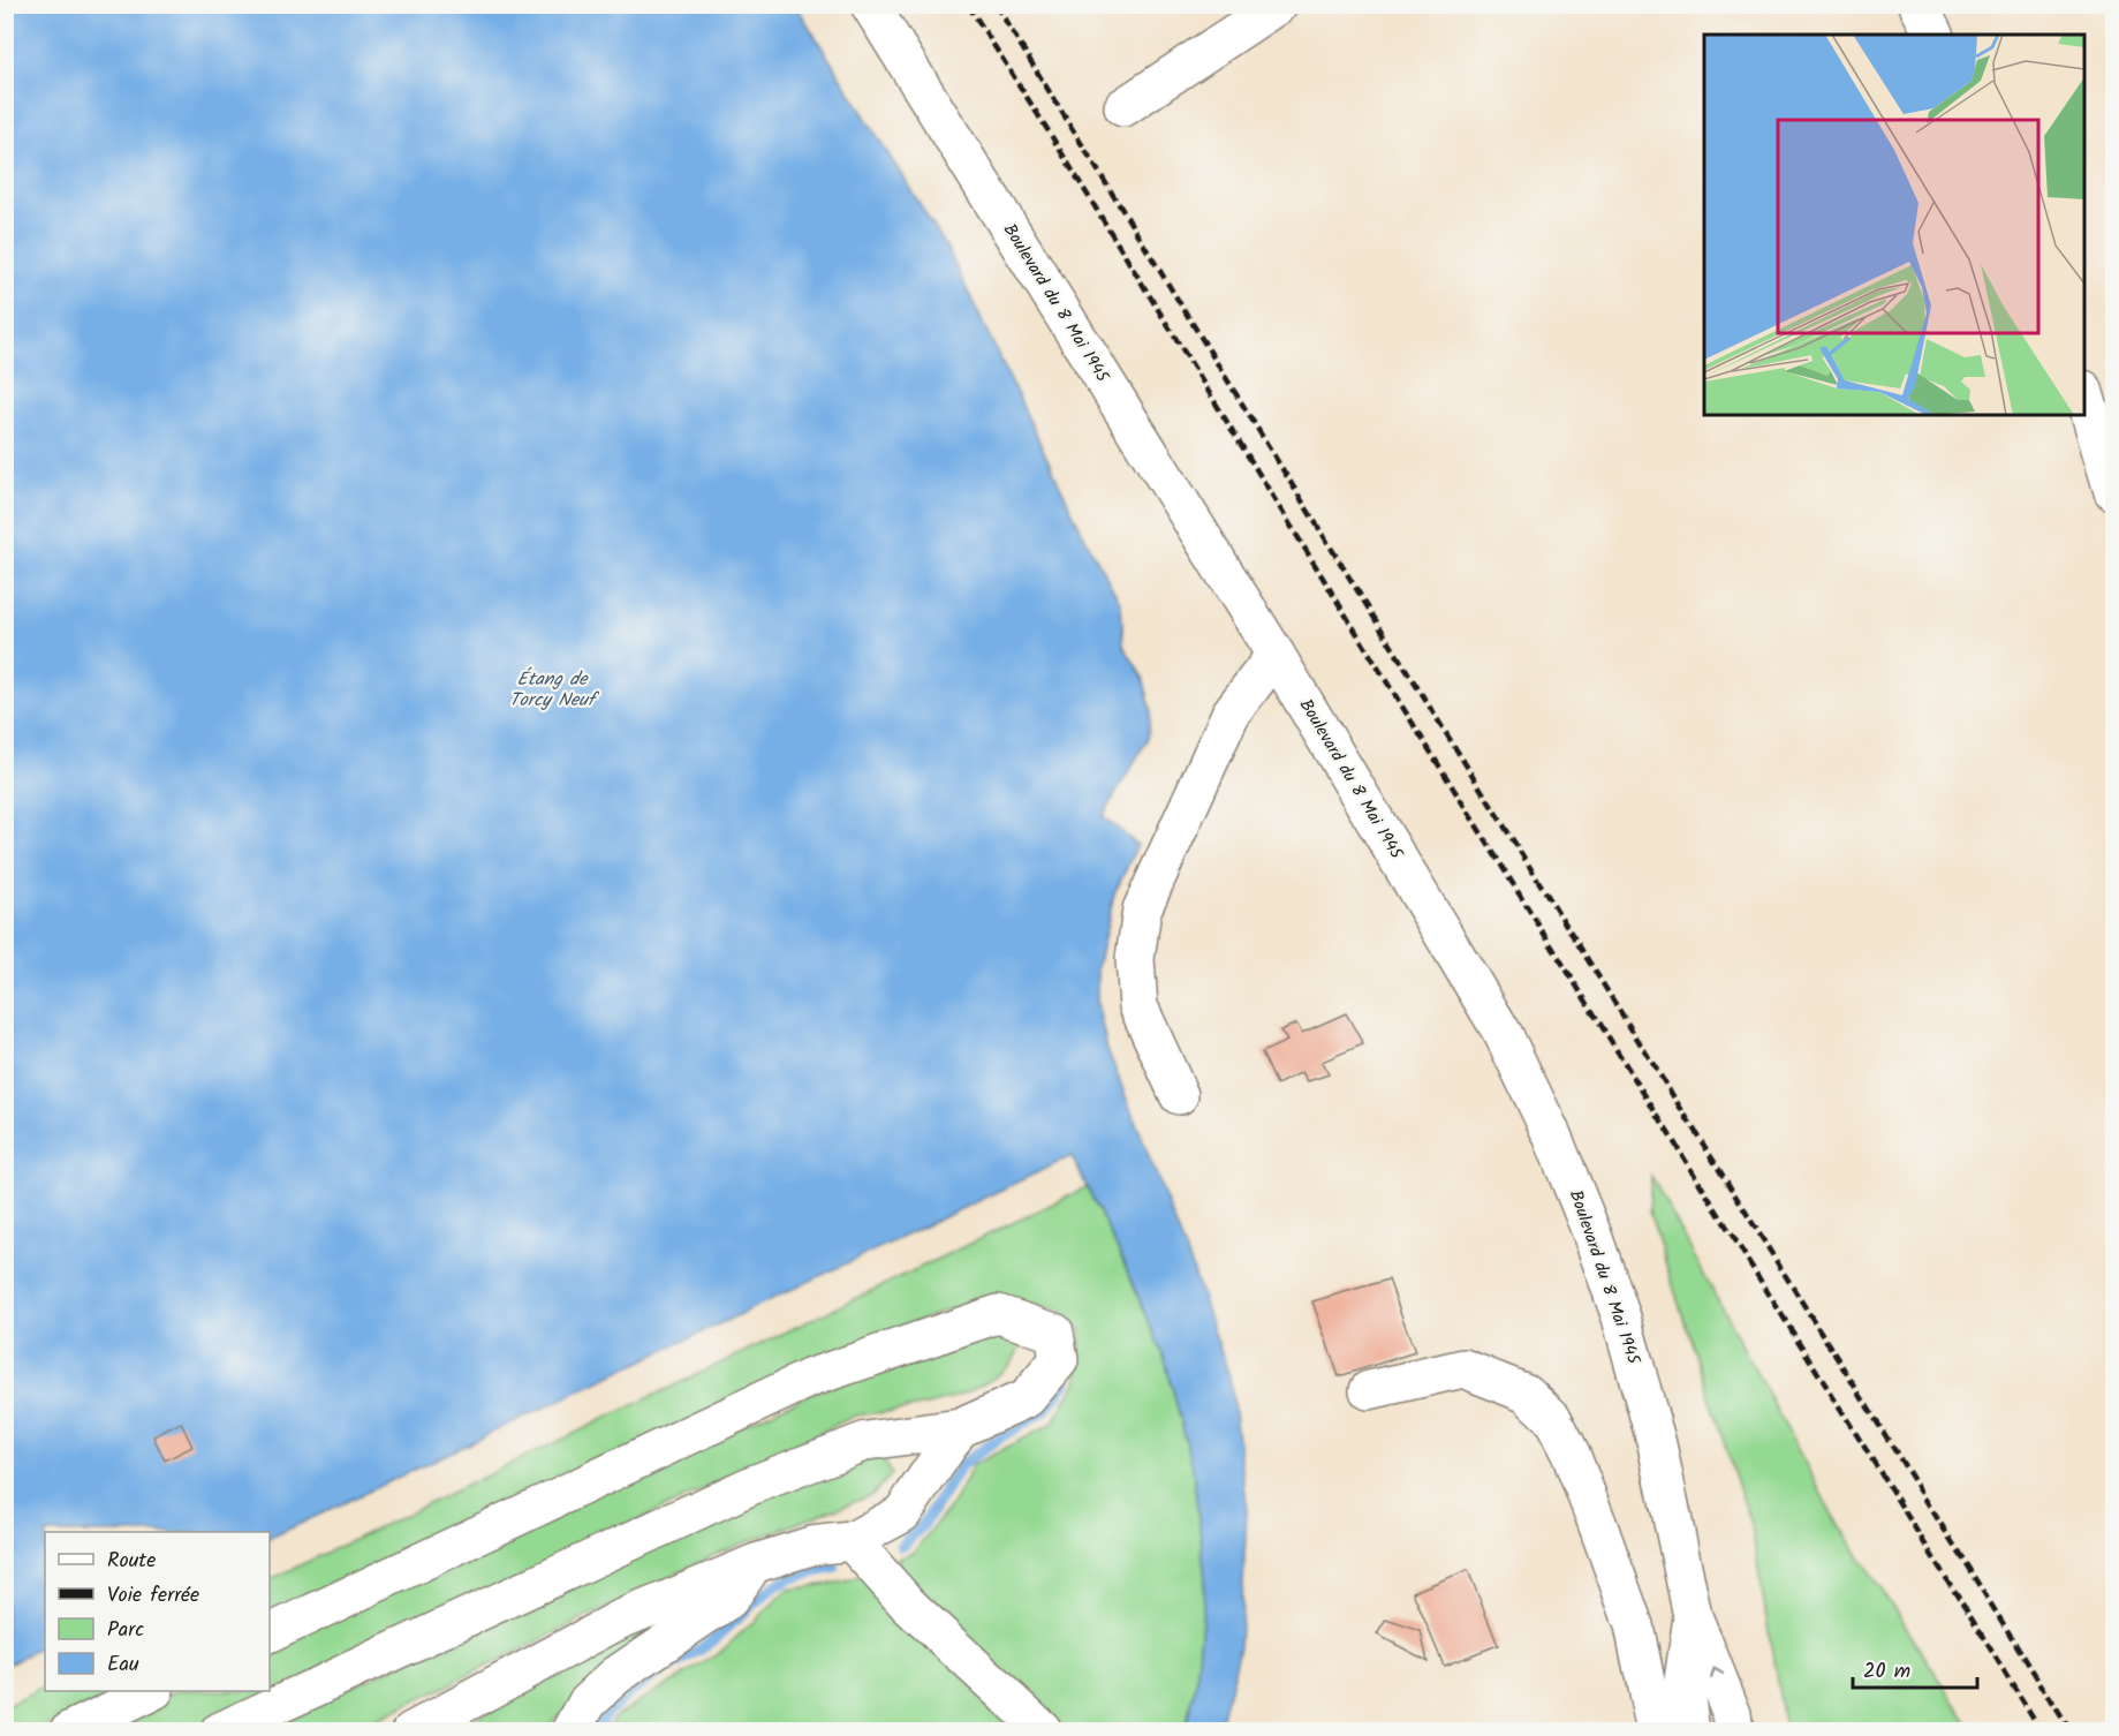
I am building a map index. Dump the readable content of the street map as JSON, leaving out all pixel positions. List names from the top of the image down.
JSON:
{
  "streets": {
    "main road": ["Boulevard du 8 Mai 1945"]
  },
  "water": ["Étang de Torcy Neuf"],
  "legend": [
    "Route",
    "Voie ferrée",
    "Parc",
    "Eau"
  ],
  "scale_bar": "20 m"
}
